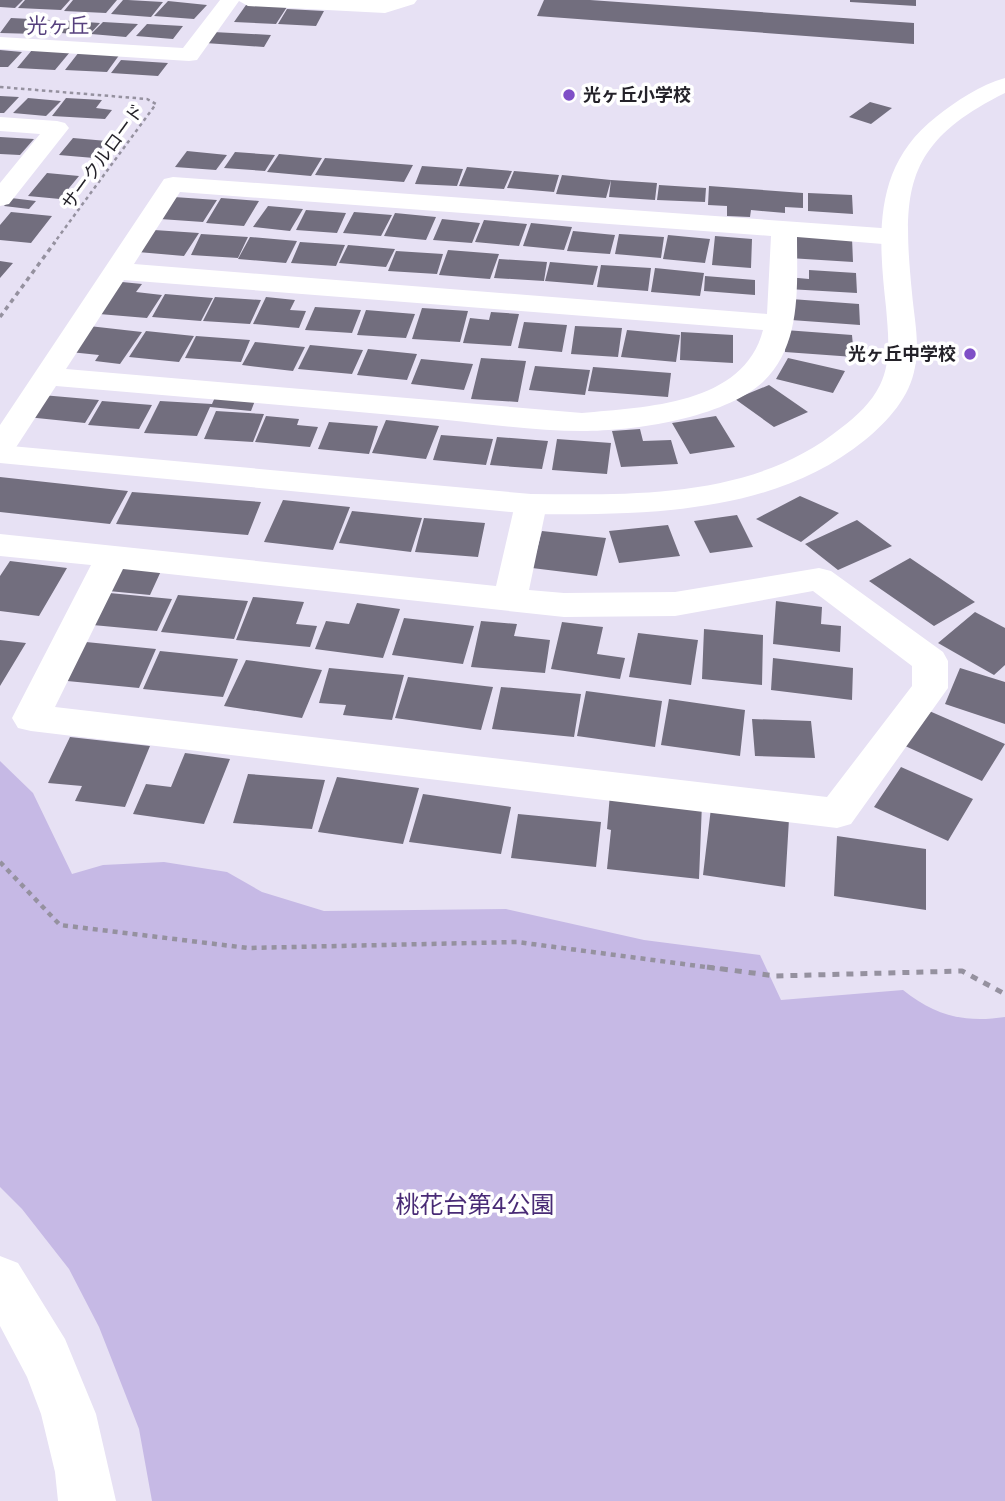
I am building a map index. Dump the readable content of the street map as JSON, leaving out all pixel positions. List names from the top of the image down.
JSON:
{
  "streets": {
    "path": ["サークルロード"]
  },
  "districts": ["光ヶ丘"],
  "parks": ["桃花台第4公園"],
  "places": ["光ヶ丘小学校", "光ヶ丘中学校"]
}
